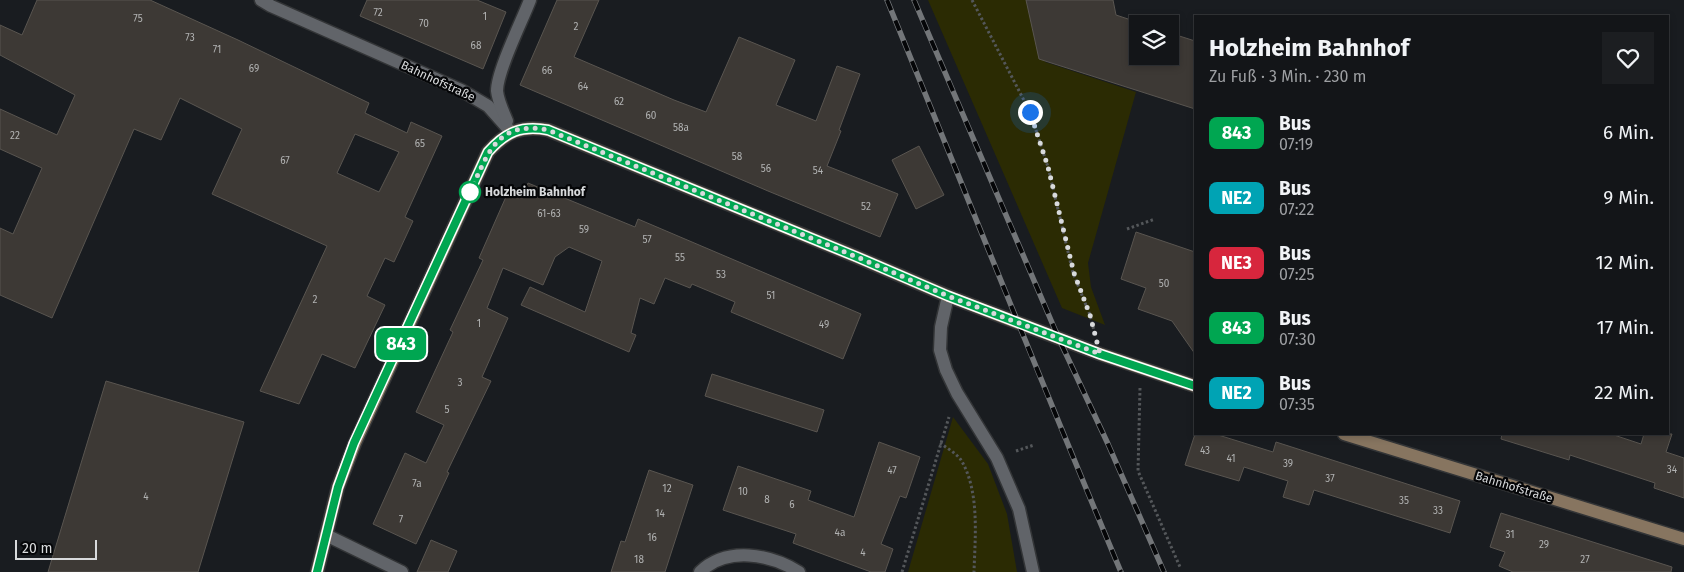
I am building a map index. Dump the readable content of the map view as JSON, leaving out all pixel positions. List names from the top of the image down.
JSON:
{
  "streets": {
    "main road": ["Bahnhofstraße"]
  },
  "places": ["Holzheim Bahnhof"],
  "lines": ["bus line 843"],
  "house_numbers": [
    "72",
    "1",
    "75",
    "70",
    "2",
    "73",
    "68",
    "71",
    "69",
    "66",
    "64",
    "62",
    "60",
    "58a",
    "22",
    "65",
    "58",
    "67",
    "56",
    "54",
    "52",
    "61-63",
    "59",
    "57",
    "55",
    "53",
    "50",
    "51",
    "2",
    "1",
    "49",
    "3",
    "5",
    "43",
    "41",
    "39",
    "34",
    "47",
    "37",
    "7a",
    "12",
    "10",
    "4",
    "8",
    "35",
    "6",
    "33",
    "14",
    "7",
    "4a",
    "31",
    "16",
    "29",
    "4",
    "18",
    "27"
  ],
  "scale_bar": "20 m",
  "page": {
    "on_map": "843",
    "heading": ["Holzheim Bahnhof", "Zu Fuß · 3 Min. · 230 m"],
    "list": [
      {
        "mark": "843",
        "name": "Bus",
        "note": "07:19",
        "value": "6 Min."
      },
      {
        "mark": "NE2",
        "name": "Bus",
        "note": "07:22",
        "value": "9 Min."
      },
      {
        "mark": "NE3",
        "name": "Bus",
        "note": "07:25",
        "value": "12 Min."
      },
      {
        "mark": "843",
        "name": "Bus",
        "note": "07:30",
        "value": "17 Min."
      },
      {
        "mark": "NE2",
        "name": "Bus",
        "note": "07:35",
        "value": "22 Min."
      }
    ],
    "scale": "20 m"
  }
}
